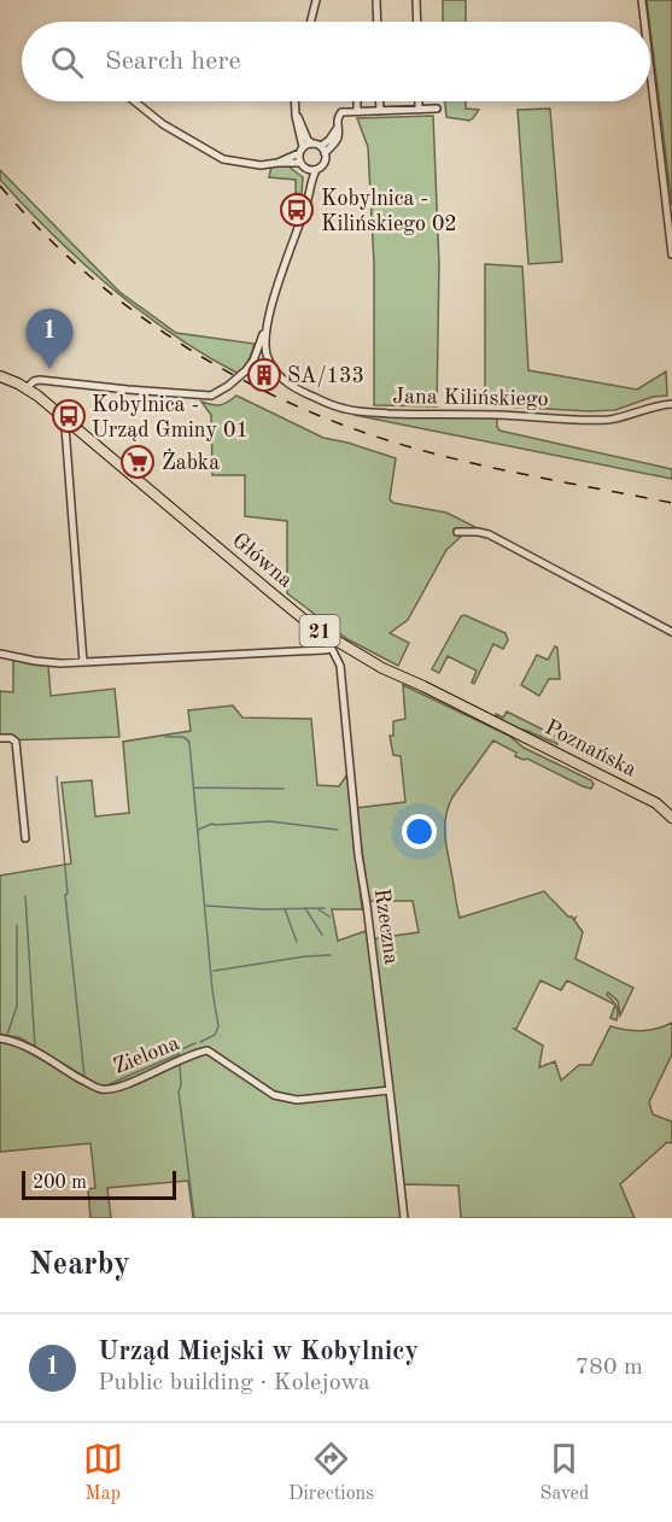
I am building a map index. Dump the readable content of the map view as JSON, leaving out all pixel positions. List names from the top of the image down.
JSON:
{
  "streets": {
    "main road": ["Główna", "21", "Poznańska"],
    "street": ["Jana Kilińskiego", "Rzeczna", "Zielona"]
  },
  "crossings": [
    ["Główna", "21"],
    ["Główna", "Poznańska"],
    ["Główna", "Rzeczna"],
    ["Rzeczna", "Zielona"]
  ],
  "places": {
    "bus stop": ["Kobylnica - Kilińskiego 02", "Kobylnica - Urząd Gminy 01"],
    "building": ["SA/133"],
    "supermarket": ["Żabka"]
  },
  "scale_bar": "200 m",
  "page": {
    "search": "Search here",
    "pins": "1",
    "scale": "200 m",
    "heading": "Nearby",
    "list": [
      {
        "mark": "1",
        "name": "Urząd Miejski w Kobylnicy",
        "note": "Public building · Kolejowa",
        "value": "780 m"
      }
    ],
    "nav": ["Map", "Directions", "Saved"]
  }
}
